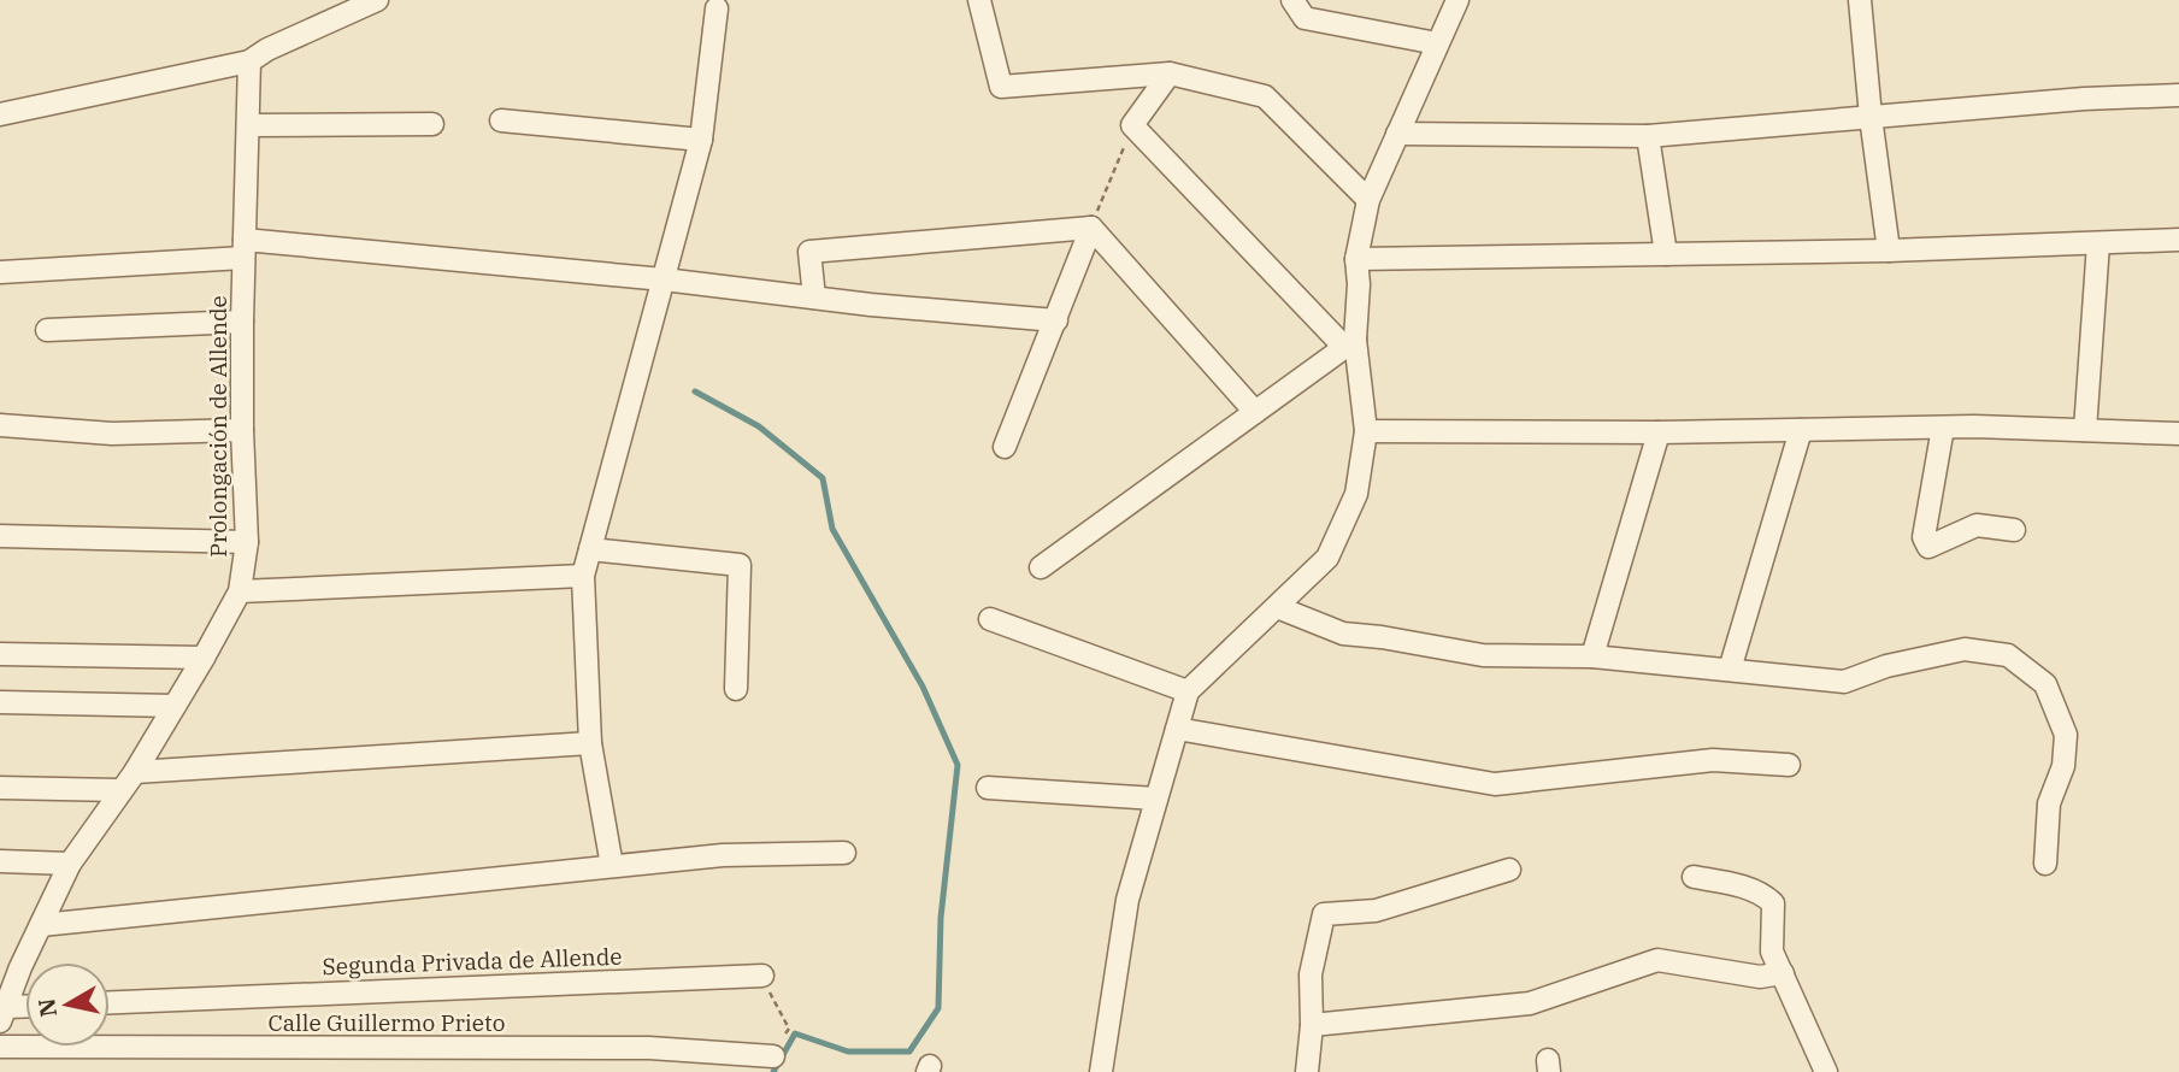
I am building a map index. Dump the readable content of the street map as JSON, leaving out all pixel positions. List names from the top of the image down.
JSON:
{
  "streets": {
    "street": ["Prolongación de Allende", "Segunda Privada de Allende", "Calle Guillermo Prieto"]
  },
  "north": "left"
}
